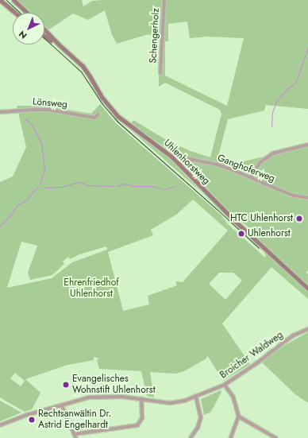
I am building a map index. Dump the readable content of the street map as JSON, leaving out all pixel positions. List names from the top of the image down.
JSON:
{
  "streets": {
    "main road": ["Uhlenhorstweg"],
    "street": [
      "Schengerholz",
      "Lönsweg",
      "Ganghoferweg",
      "Broicher Waldweg"
    ]
  },
  "crossings": [
    ["Uhlenhorstweg", "Ganghoferweg"]
  ],
  "parks": ["Ehrenfriedhof Uhlenhorst"],
  "places": [
    "HTC Uhlenhorst",
    "Uhlenhorst",
    "Evangelisches Wohnstift Uhlenhorst",
    "Rechtsanwältin Dr. Astrid Engelhardt"
  ],
  "north": "bottom left"
}
